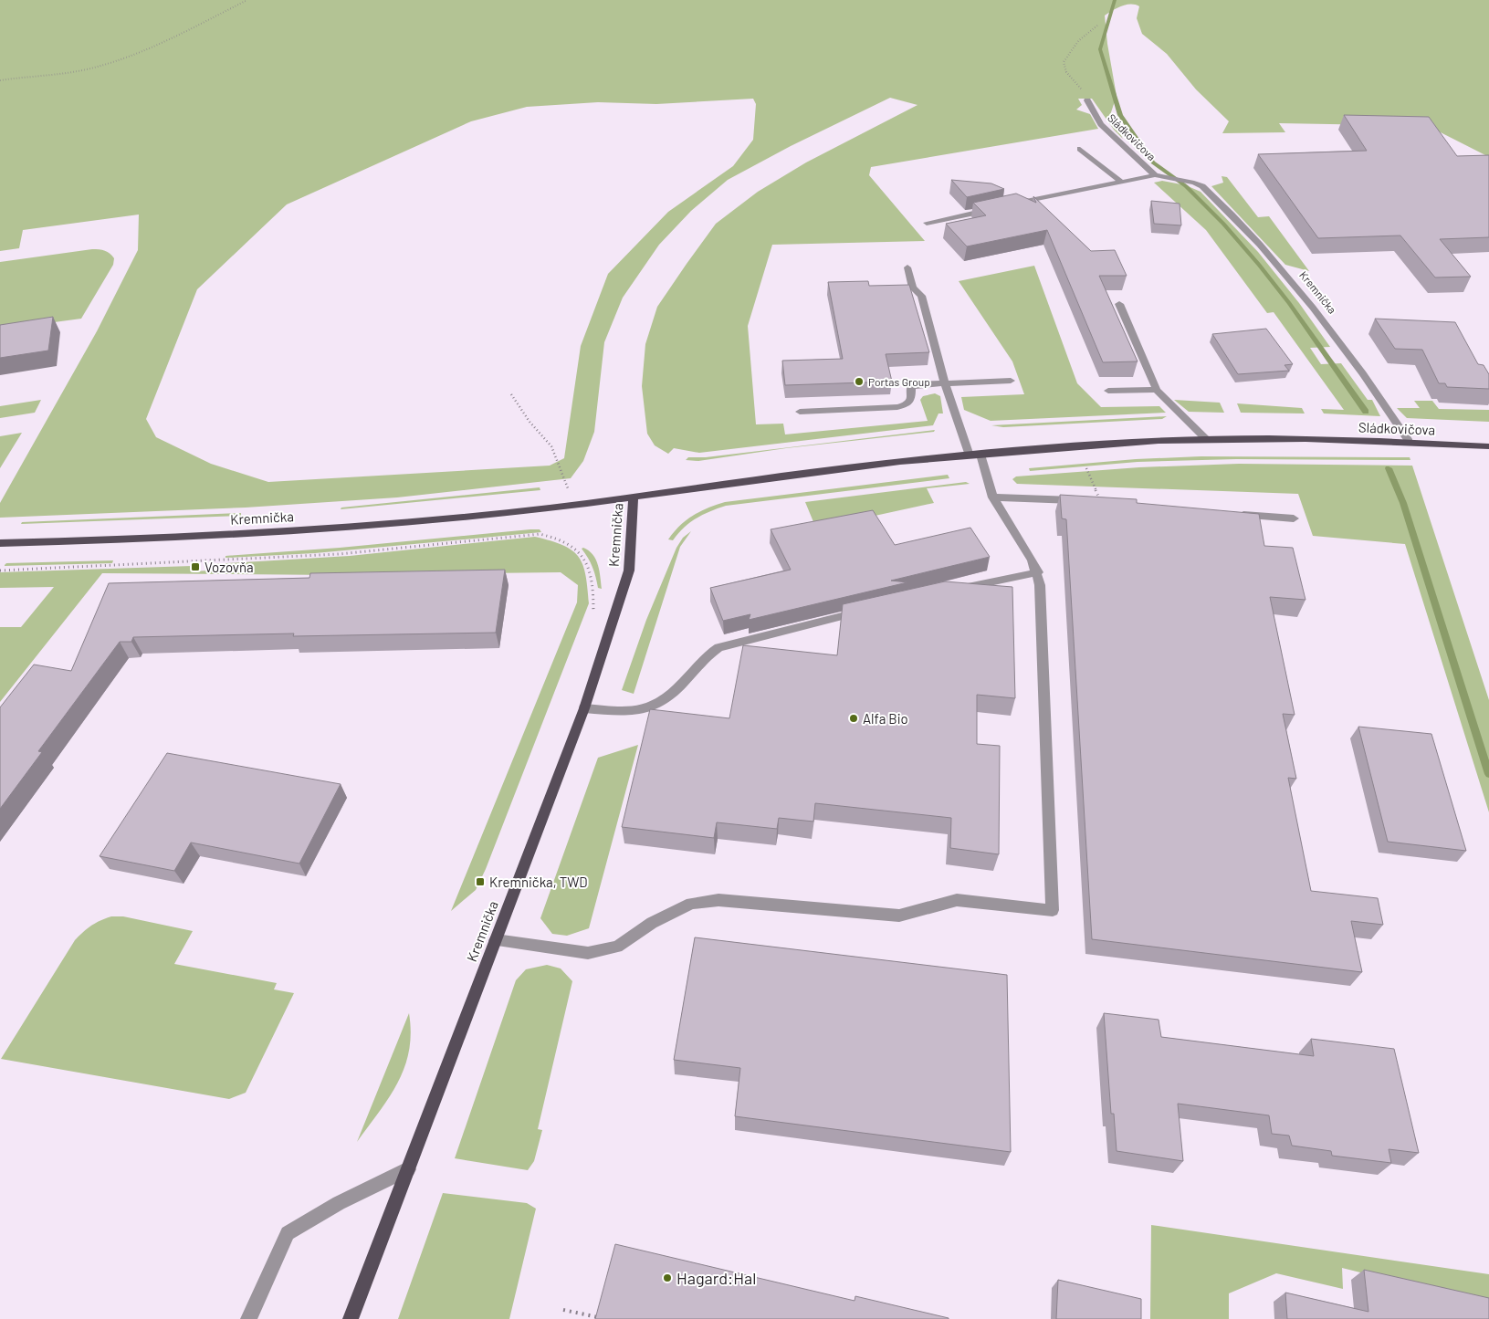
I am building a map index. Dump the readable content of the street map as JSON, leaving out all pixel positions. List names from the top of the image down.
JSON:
{
  "streets": {
    "main road": ["Sládkovičova", "Kremnička"]
  },
  "crossings": [
    ["Sládkovičova", "Kremnička"]
  ],
  "places": {
    "other": ["Portas Group", "Alfa Bio", "Hagard:Hal"],
    "transit": ["Vozovňa", "Kremnička, TWD"]
  }
}
